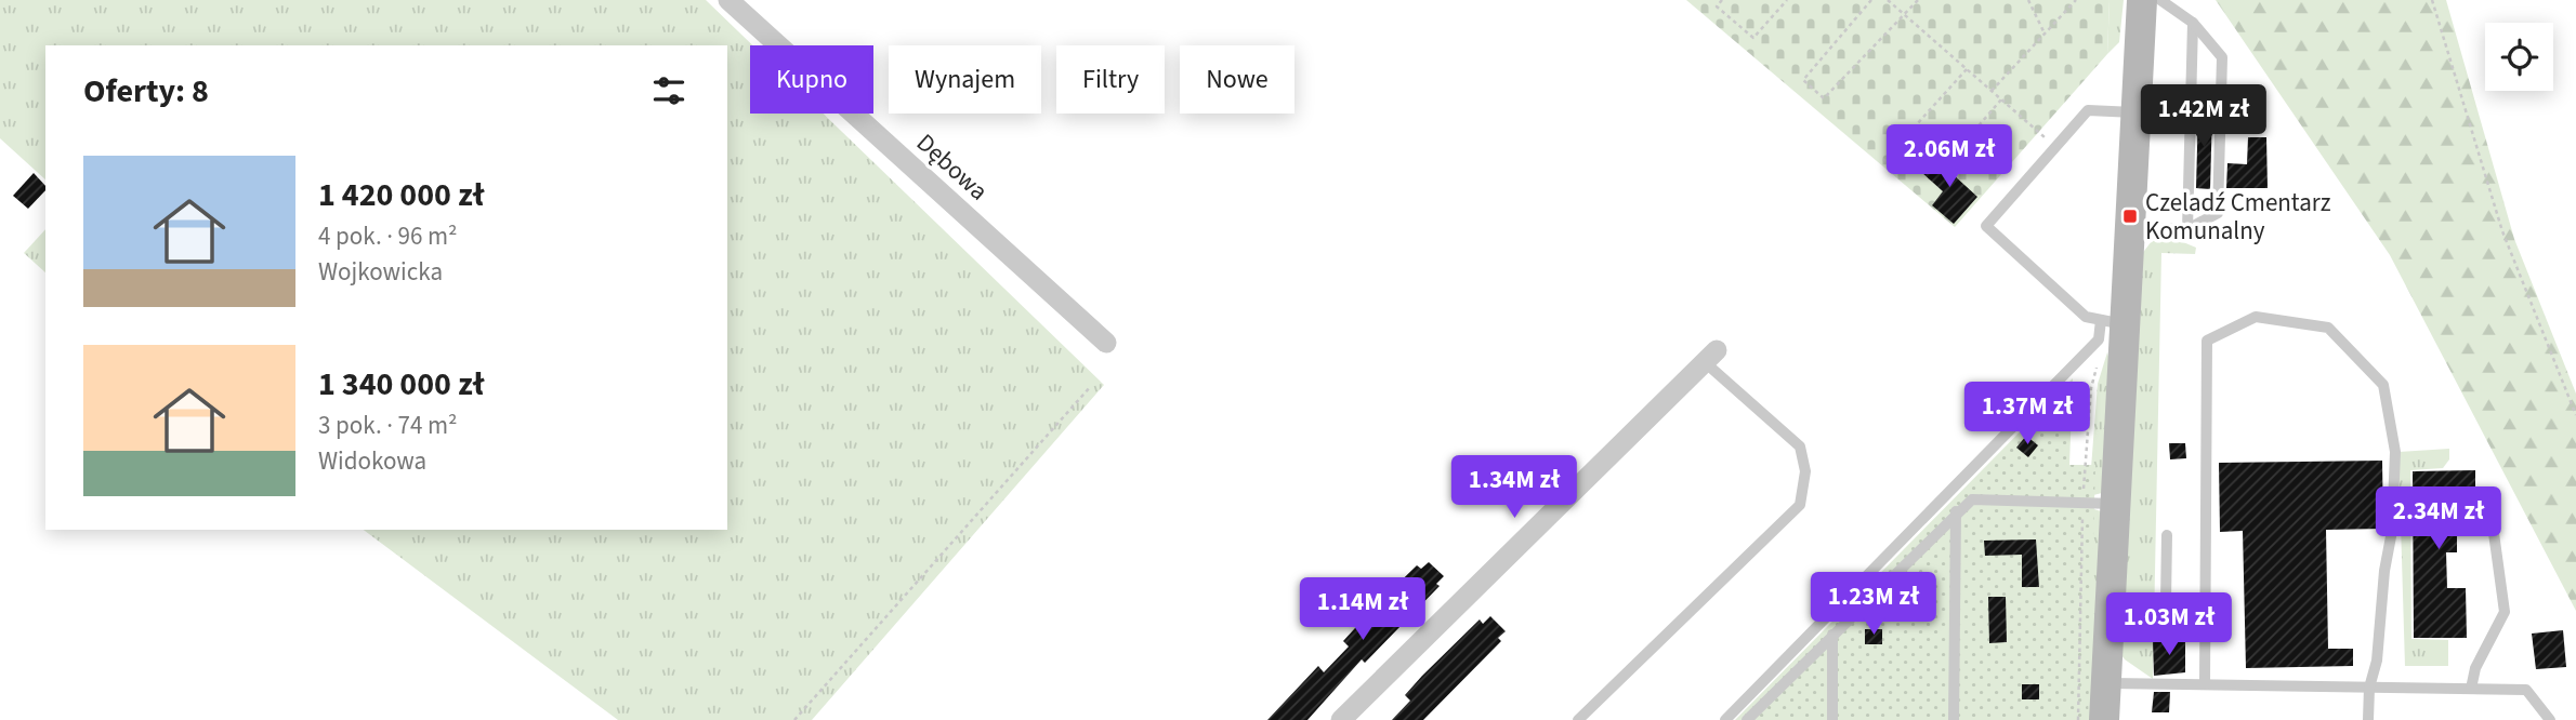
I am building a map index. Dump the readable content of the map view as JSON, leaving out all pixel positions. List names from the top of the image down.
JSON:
{
  "streets": {
    "street": ["Dębowa"]
  },
  "places": {
    "transit": ["Czeladź Cmentarz Komunalny"]
  },
  "page": {
    "chip": [
      "Kupno",
      "Wynajem",
      "Filtry",
      "Nowe"
    ],
    "heading": "Oferty: 8",
    "price": [
      "1.42M zł",
      "2.06M zł",
      "1.37M zł",
      "1.34M zł",
      "2.34M zł",
      "1.23M zł",
      "1.14M zł",
      "1.03M zł"
    ],
    "list": [
      {
        "name": "1 420 000 zł",
        "note": "4 pok. · 96 m² · Wojkowicka"
      },
      {
        "name": "1 340 000 zł",
        "note": "3 pok. · 74 m² · Widokowa"
      }
    ]
  }
}
